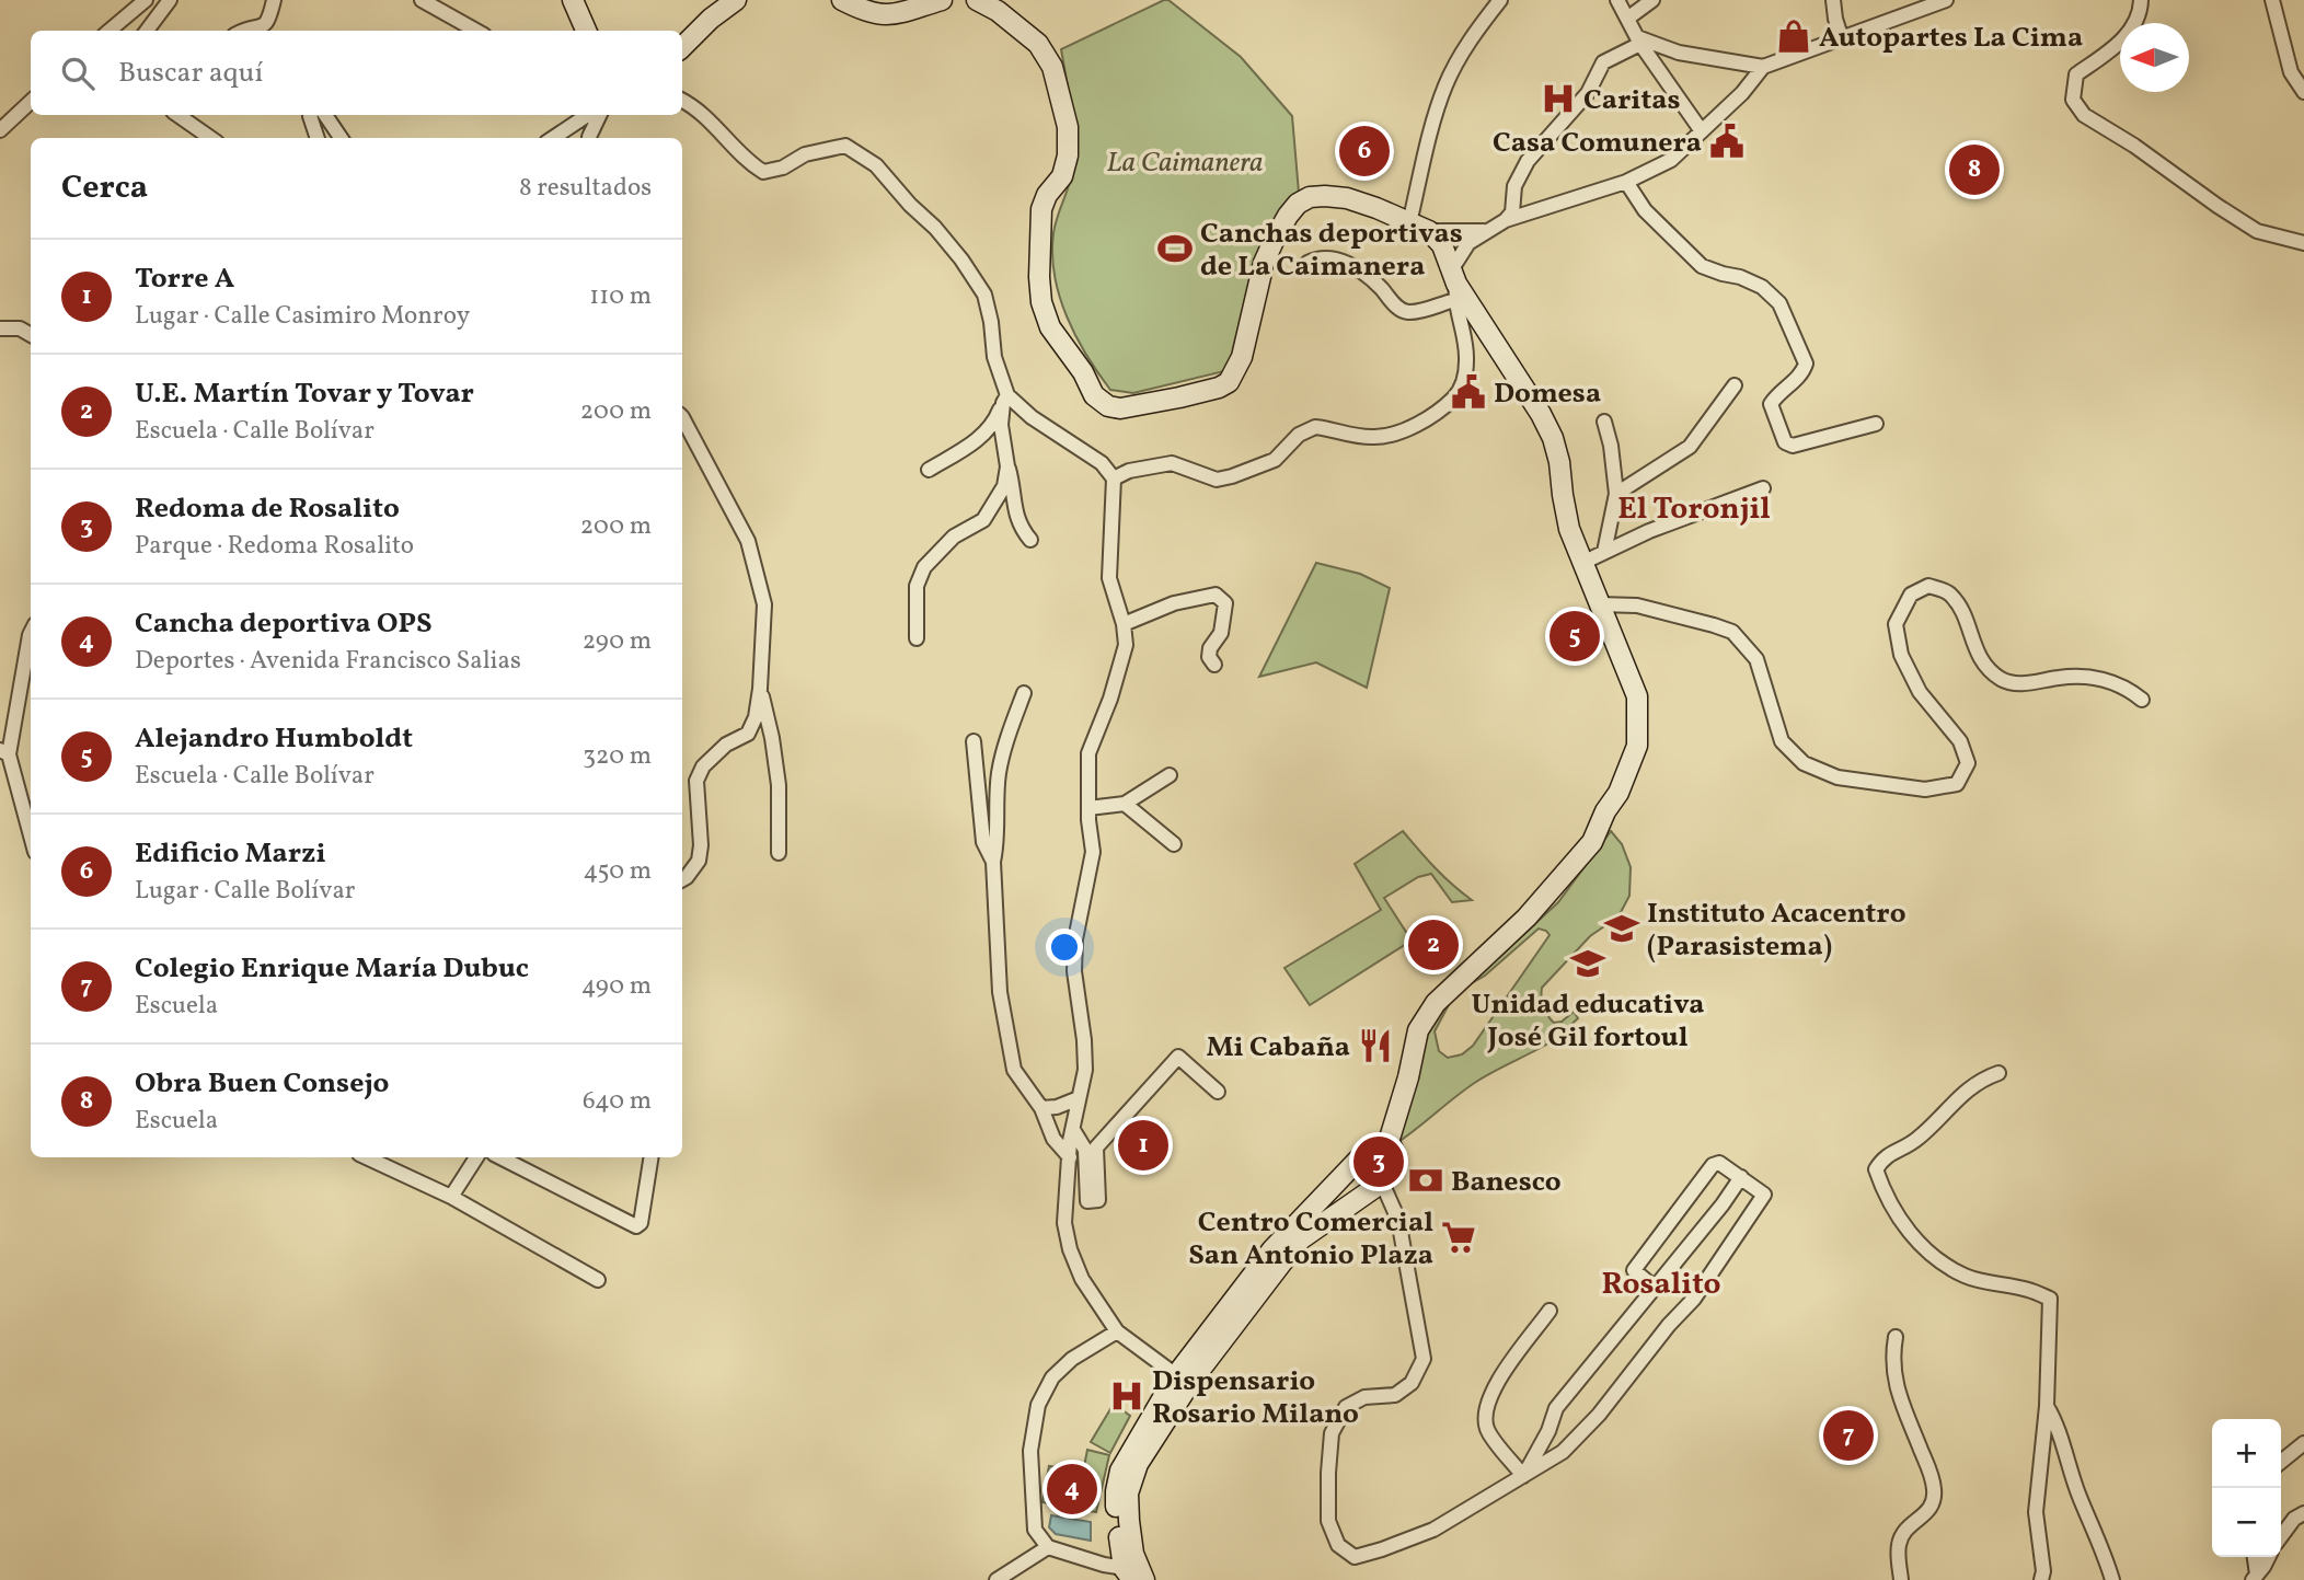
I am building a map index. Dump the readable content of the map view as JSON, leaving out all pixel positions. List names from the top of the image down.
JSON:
{
  "districts": ["El Toronjil", "Rosalito"],
  "parks": ["La Caimanera"],
  "places": {
    "shop": ["Autopartes La Cima"],
    "hospital": ["Caritas", "Dispensario Rosario Milano"],
    "public building": ["Casa Comunera", "Domesa"],
    "sports": ["Canchas deportivas de La Caimanera"],
    "school or university": ["Instituto Acacentro (Parasistema)", "Unidad educativa José Gil fortoul"],
    "restaurant": ["Mi Cabaña"],
    "bank": ["Banesco"],
    "supermarket": ["Centro Comercial San Antonio Plaza"]
  },
  "north": "left",
  "page": {
    "search": "Buscar aquí",
    "pins": [
      "6",
      "8",
      "5",
      "2",
      "1",
      "3",
      "7",
      "4"
    ],
    "heading": ["Cerca", "8 resultados"],
    "list": [
      {
        "mark": "1",
        "name": "Torre A",
        "note": "Lugar · Calle Casimiro Monroy",
        "value": "110 m"
      },
      {
        "mark": "2",
        "name": "U.E. Martín Tovar y Tovar",
        "note": "Escuela · Calle Bolívar",
        "value": "200 m"
      },
      {
        "mark": "3",
        "name": "Redoma de Rosalito",
        "note": "Parque · Redoma Rosalito",
        "value": "200 m"
      },
      {
        "mark": "4",
        "name": "Cancha deportiva OPS",
        "note": "Deportes · Avenida Francisco Salias",
        "value": "290 m"
      },
      {
        "mark": "5",
        "name": "Alejandro Humboldt",
        "note": "Escuela · Calle Bolívar",
        "value": "320 m"
      },
      {
        "mark": "6",
        "name": "Edificio Marzi",
        "note": "Lugar · Calle Bolívar",
        "value": "450 m"
      },
      {
        "mark": "7",
        "name": "Colegio Enrique María Dubuc",
        "note": "Escuela",
        "value": "490 m"
      },
      {
        "mark": "8",
        "name": "Obra Buen Consejo",
        "note": "Escuela",
        "value": "640 m"
      }
    ],
    "map_buttons": ["+", "−"]
  }
}
